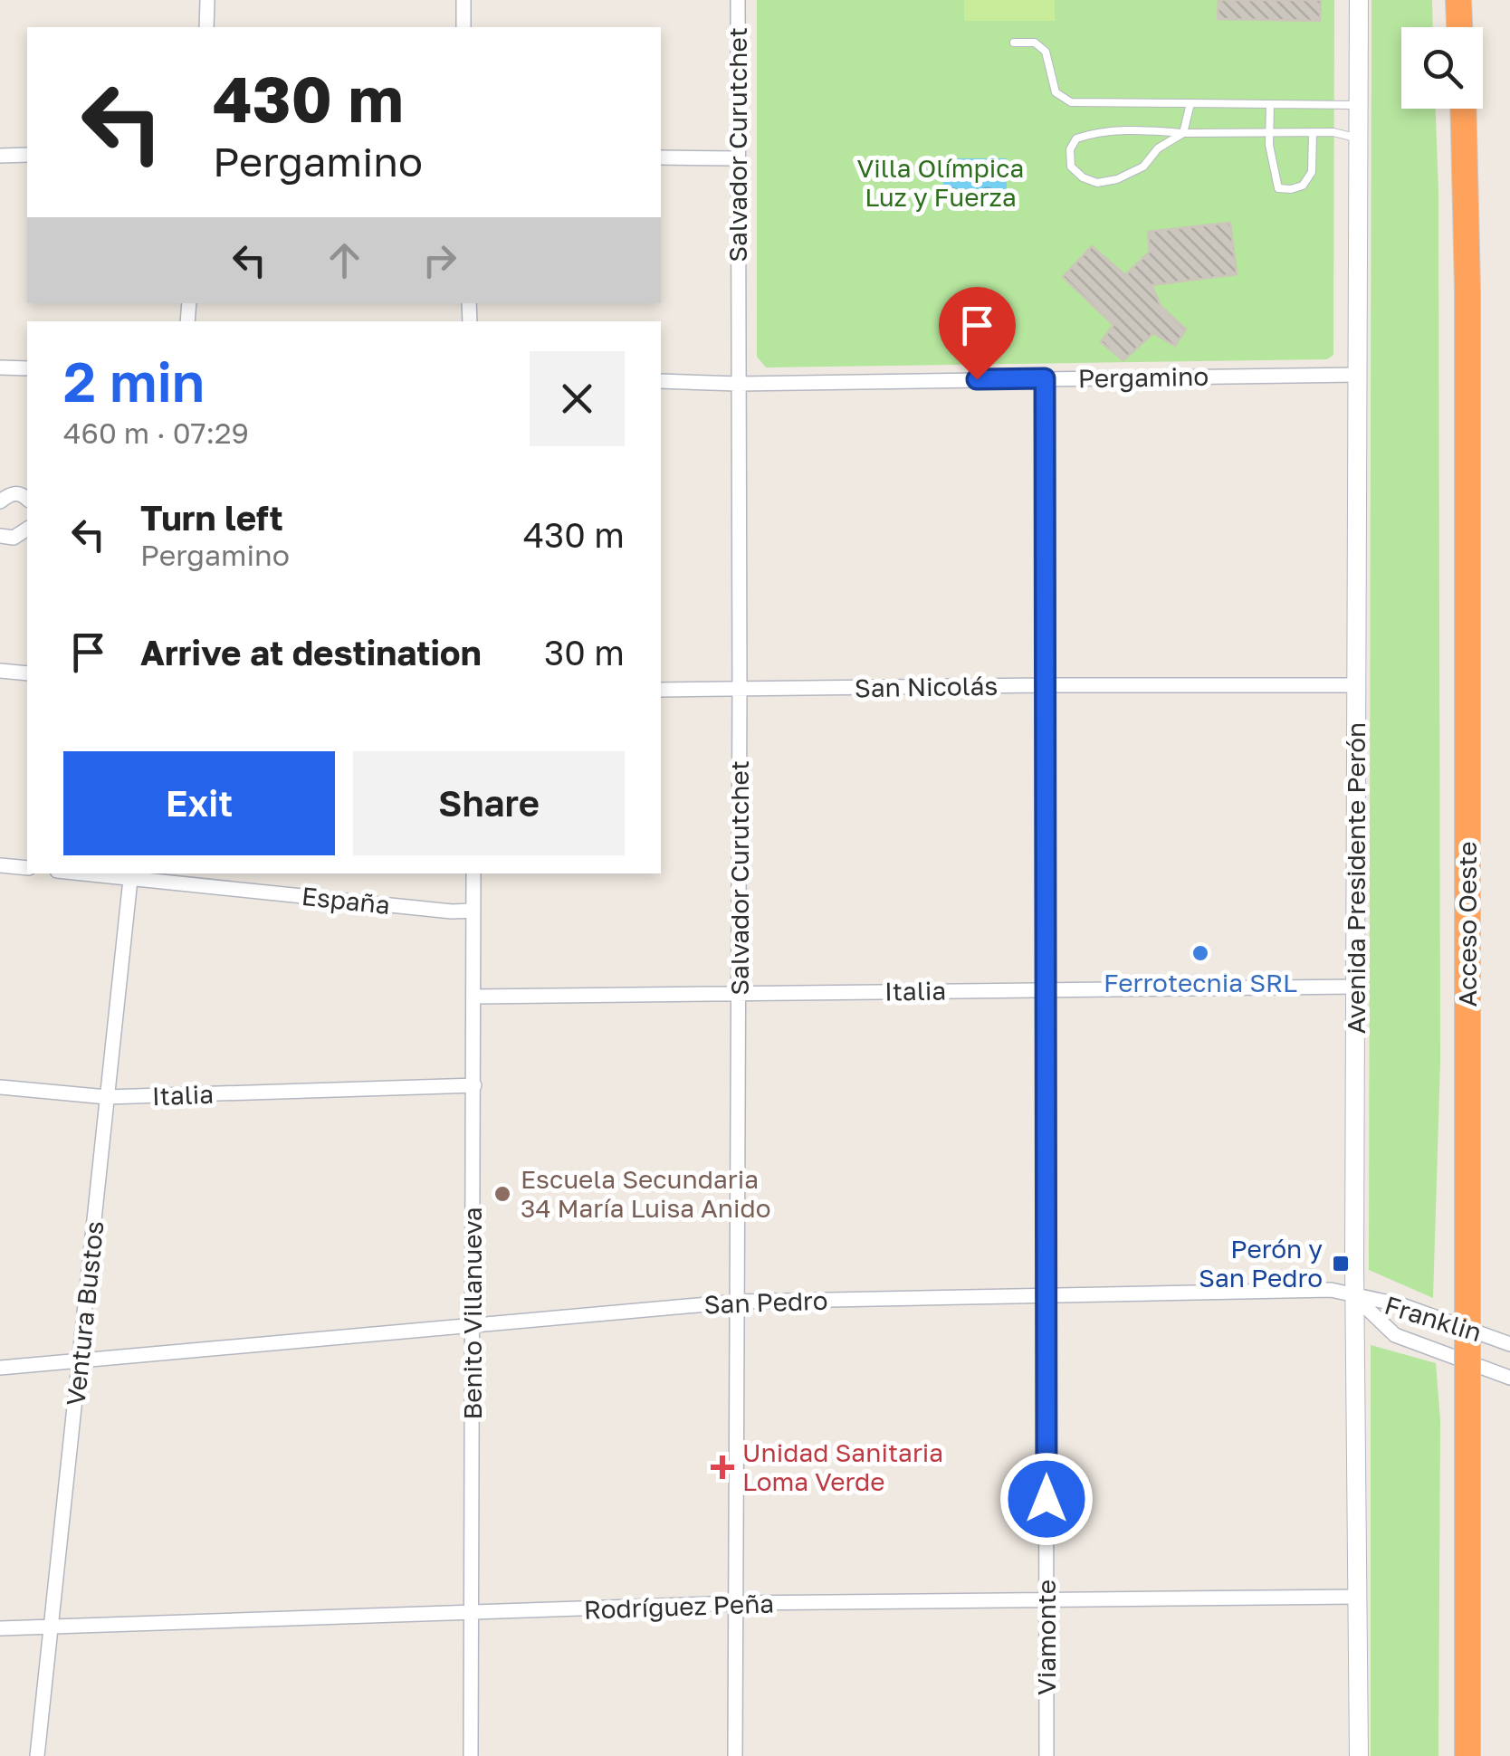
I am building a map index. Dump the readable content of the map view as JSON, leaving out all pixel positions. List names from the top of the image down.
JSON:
{
  "streets": {
    "highway": ["Acceso Oeste"],
    "street": [
      "Salvador Curutchet",
      "Pergamino",
      "San Nicolás",
      "Avenida Presidente Perón",
      "España",
      "Italia",
      "San Pedro",
      "Ventura Bustos",
      "Benito Villanueva",
      "Franklin",
      "Rodríguez Peña",
      "Viamonte"
    ]
  },
  "crossings": [
    ["Salvador Curutchet", "Pergamino"],
    ["Salvador Curutchet", "San Nicolás"],
    ["Salvador Curutchet", "Italia"],
    ["Salvador Curutchet", "San Pedro"],
    ["Salvador Curutchet", "Rodríguez Peña"],
    ["Pergamino", "Avenida Presidente Perón"],
    ["Pergamino", "Viamonte"],
    ["San Nicolás", "Avenida Presidente Perón"],
    ["San Nicolás", "Viamonte"],
    ["Avenida Presidente Perón", "Italia"],
    ["Avenida Presidente Perón", "San Pedro"],
    ["Avenida Presidente Perón", "Franklin"],
    ["Avenida Presidente Perón", "Rodríguez Peña"],
    ["España", "Ventura Bustos"],
    ["España", "Benito Villanueva"],
    ["Italia", "Ventura Bustos"],
    ["Italia", "Benito Villanueva"],
    ["Italia", "Viamonte"],
    ["San Pedro", "Ventura Bustos"],
    ["San Pedro", "Benito Villanueva"],
    ["San Pedro", "Franklin"],
    ["San Pedro", "Viamonte"],
    ["Ventura Bustos", "Rodríguez Peña"],
    ["Benito Villanueva", "Rodríguez Peña"],
    ["Rodríguez Peña", "Viamonte"]
  ],
  "parks": ["Villa Olímpica Luz y Fuerza"],
  "places": {
    "other": ["Ferrotecnia SRL", "Escuela Secundaria 34 María Luisa Anido"],
    "transit": ["Perón y San Pedro"],
    "health": ["Unidad Sanitaria Loma Verde"]
  },
  "page": {
    "turn": ["430 m", "Pergamino"],
    "heading": ["2 min", "460 m · 07:29"],
    "list": [
      {
        "name": "Turn left",
        "note": "Pergamino",
        "value": "430 m"
      },
      {
        "name": "Arrive at destination",
        "value": "30 m"
      }
    ],
    "buttons": ["Exit", "Share"]
  }
}
